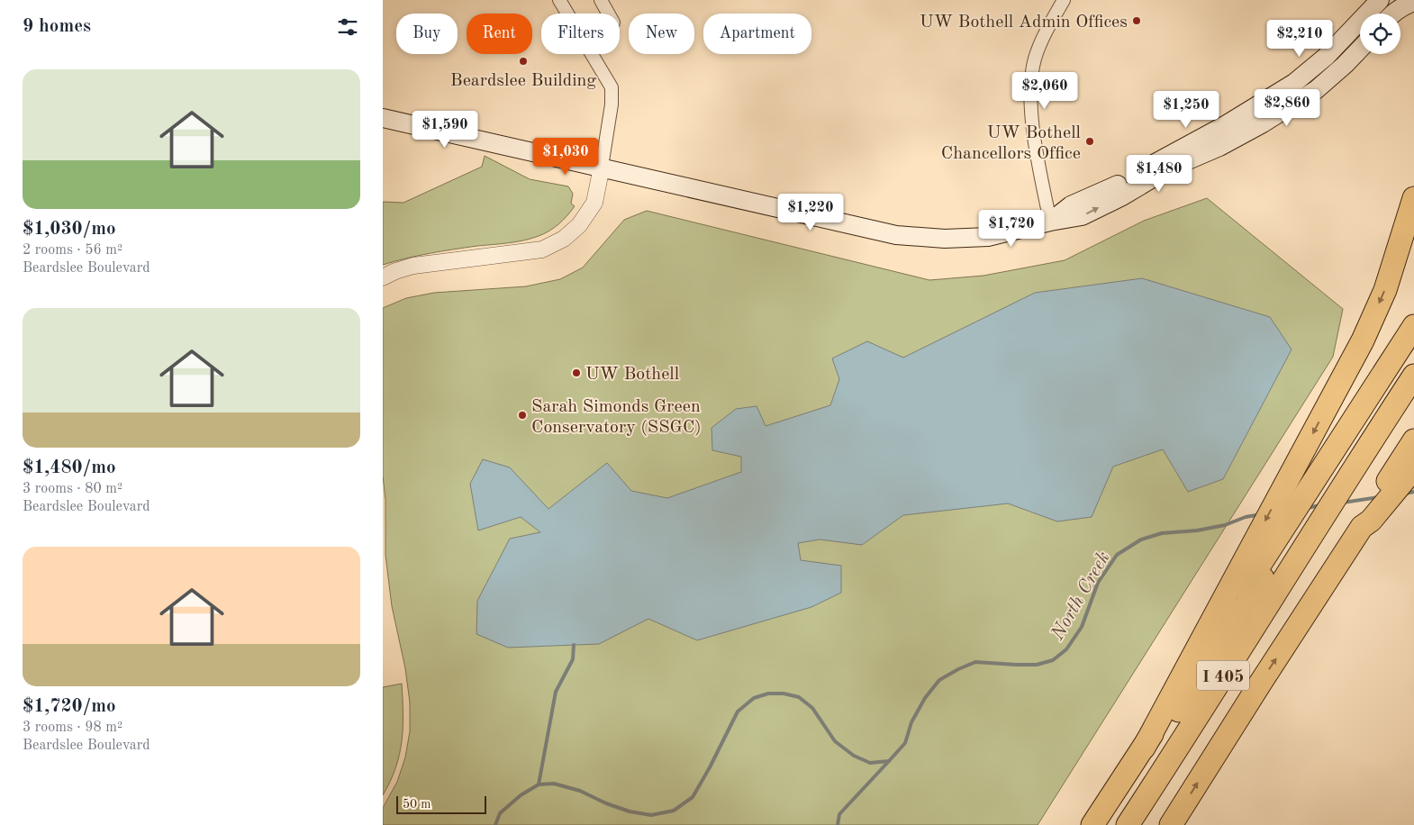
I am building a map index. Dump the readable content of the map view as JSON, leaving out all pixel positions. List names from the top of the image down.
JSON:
{
  "streets": {
    "highway": ["I 405"]
  },
  "water": ["North Creek"],
  "places": [
    "UW Bothell Admin Offices",
    "Beardslee Building",
    "UW Bothell Chancellors Office",
    "UW Bothell",
    "Sarah Simonds Green Conservatory (SSGC)"
  ],
  "scale_bar": "50 m",
  "page": {
    "heading": "9 homes",
    "chip": [
      "Buy",
      "Rent",
      "Filters",
      "New",
      "Apartment"
    ],
    "price": [
      "$2,210",
      "$2,060",
      "$2,860",
      "$1,250",
      "$1,590",
      "$1,030",
      "$1,480",
      "$1,220",
      "$1,720"
    ],
    "list": [
      {
        "name": "$1,030/mo",
        "note": "2 rooms · 56 m² · Beardslee Boulevard"
      },
      {
        "name": "$1,480/mo",
        "note": "3 rooms · 80 m² · Beardslee Boulevard"
      },
      {
        "name": "$1,720/mo",
        "note": "3 rooms · 98 m² · Beardslee Boulevard"
      }
    ],
    "scale": "50 m"
  }
}
